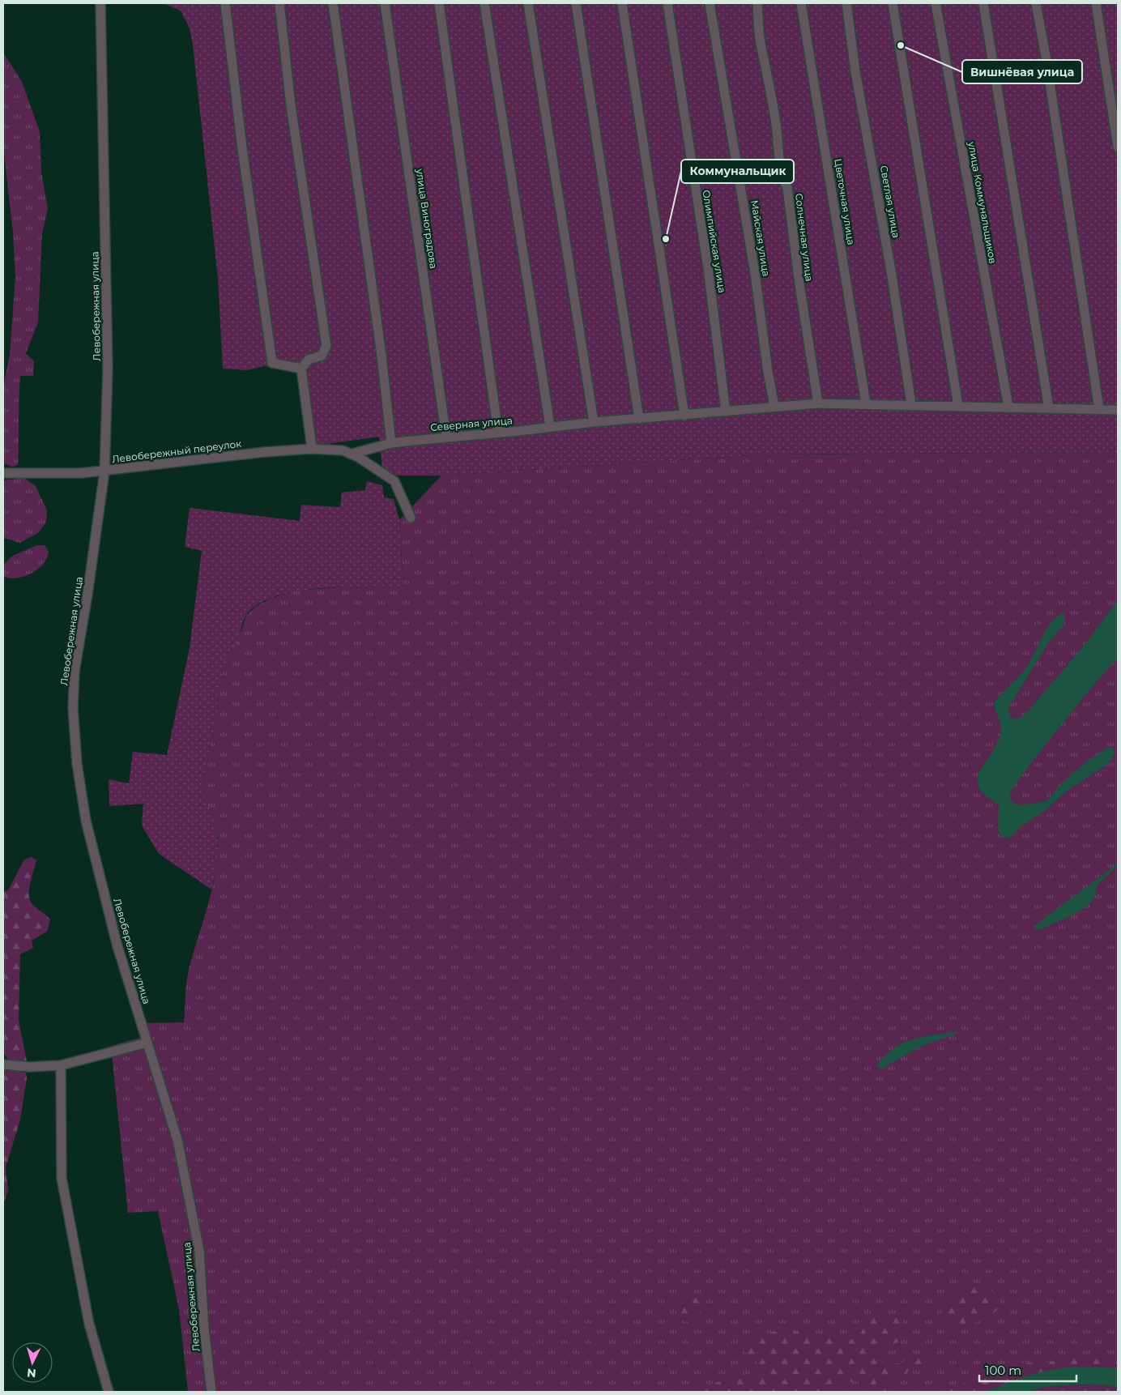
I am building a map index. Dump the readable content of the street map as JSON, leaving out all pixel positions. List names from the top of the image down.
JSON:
{
  "streets": {
    "street": [
      "Цветочная улица",
      "Светлая улица",
      "улица Коммунальщиков",
      "улица Виноградова",
      "Солнечная улица",
      "Майская улица",
      "Олимпийская улица",
      "Левобережная улица",
      "Северная улица",
      "Левобережный переулок"
    ]
  },
  "crossings": [
    ["Цветочная улица", "Северная улица"],
    ["Светлая улица", "Северная улица"],
    ["улица Коммунальщиков", "Северная улица"],
    ["улица Виноградова", "Северная улица"],
    ["Солнечная улица", "Северная улица"],
    ["Майская улица", "Северная улица"],
    ["Олимпийская улица", "Северная улица"],
    ["Левобережная улица", "Левобережный переулок"],
    ["Северная улица", "Левобережный переулок"]
  ],
  "places": ["Вишнёвая улица", "Коммунальщик"],
  "scale_bar": "100 m",
  "north": "bottom"
}
